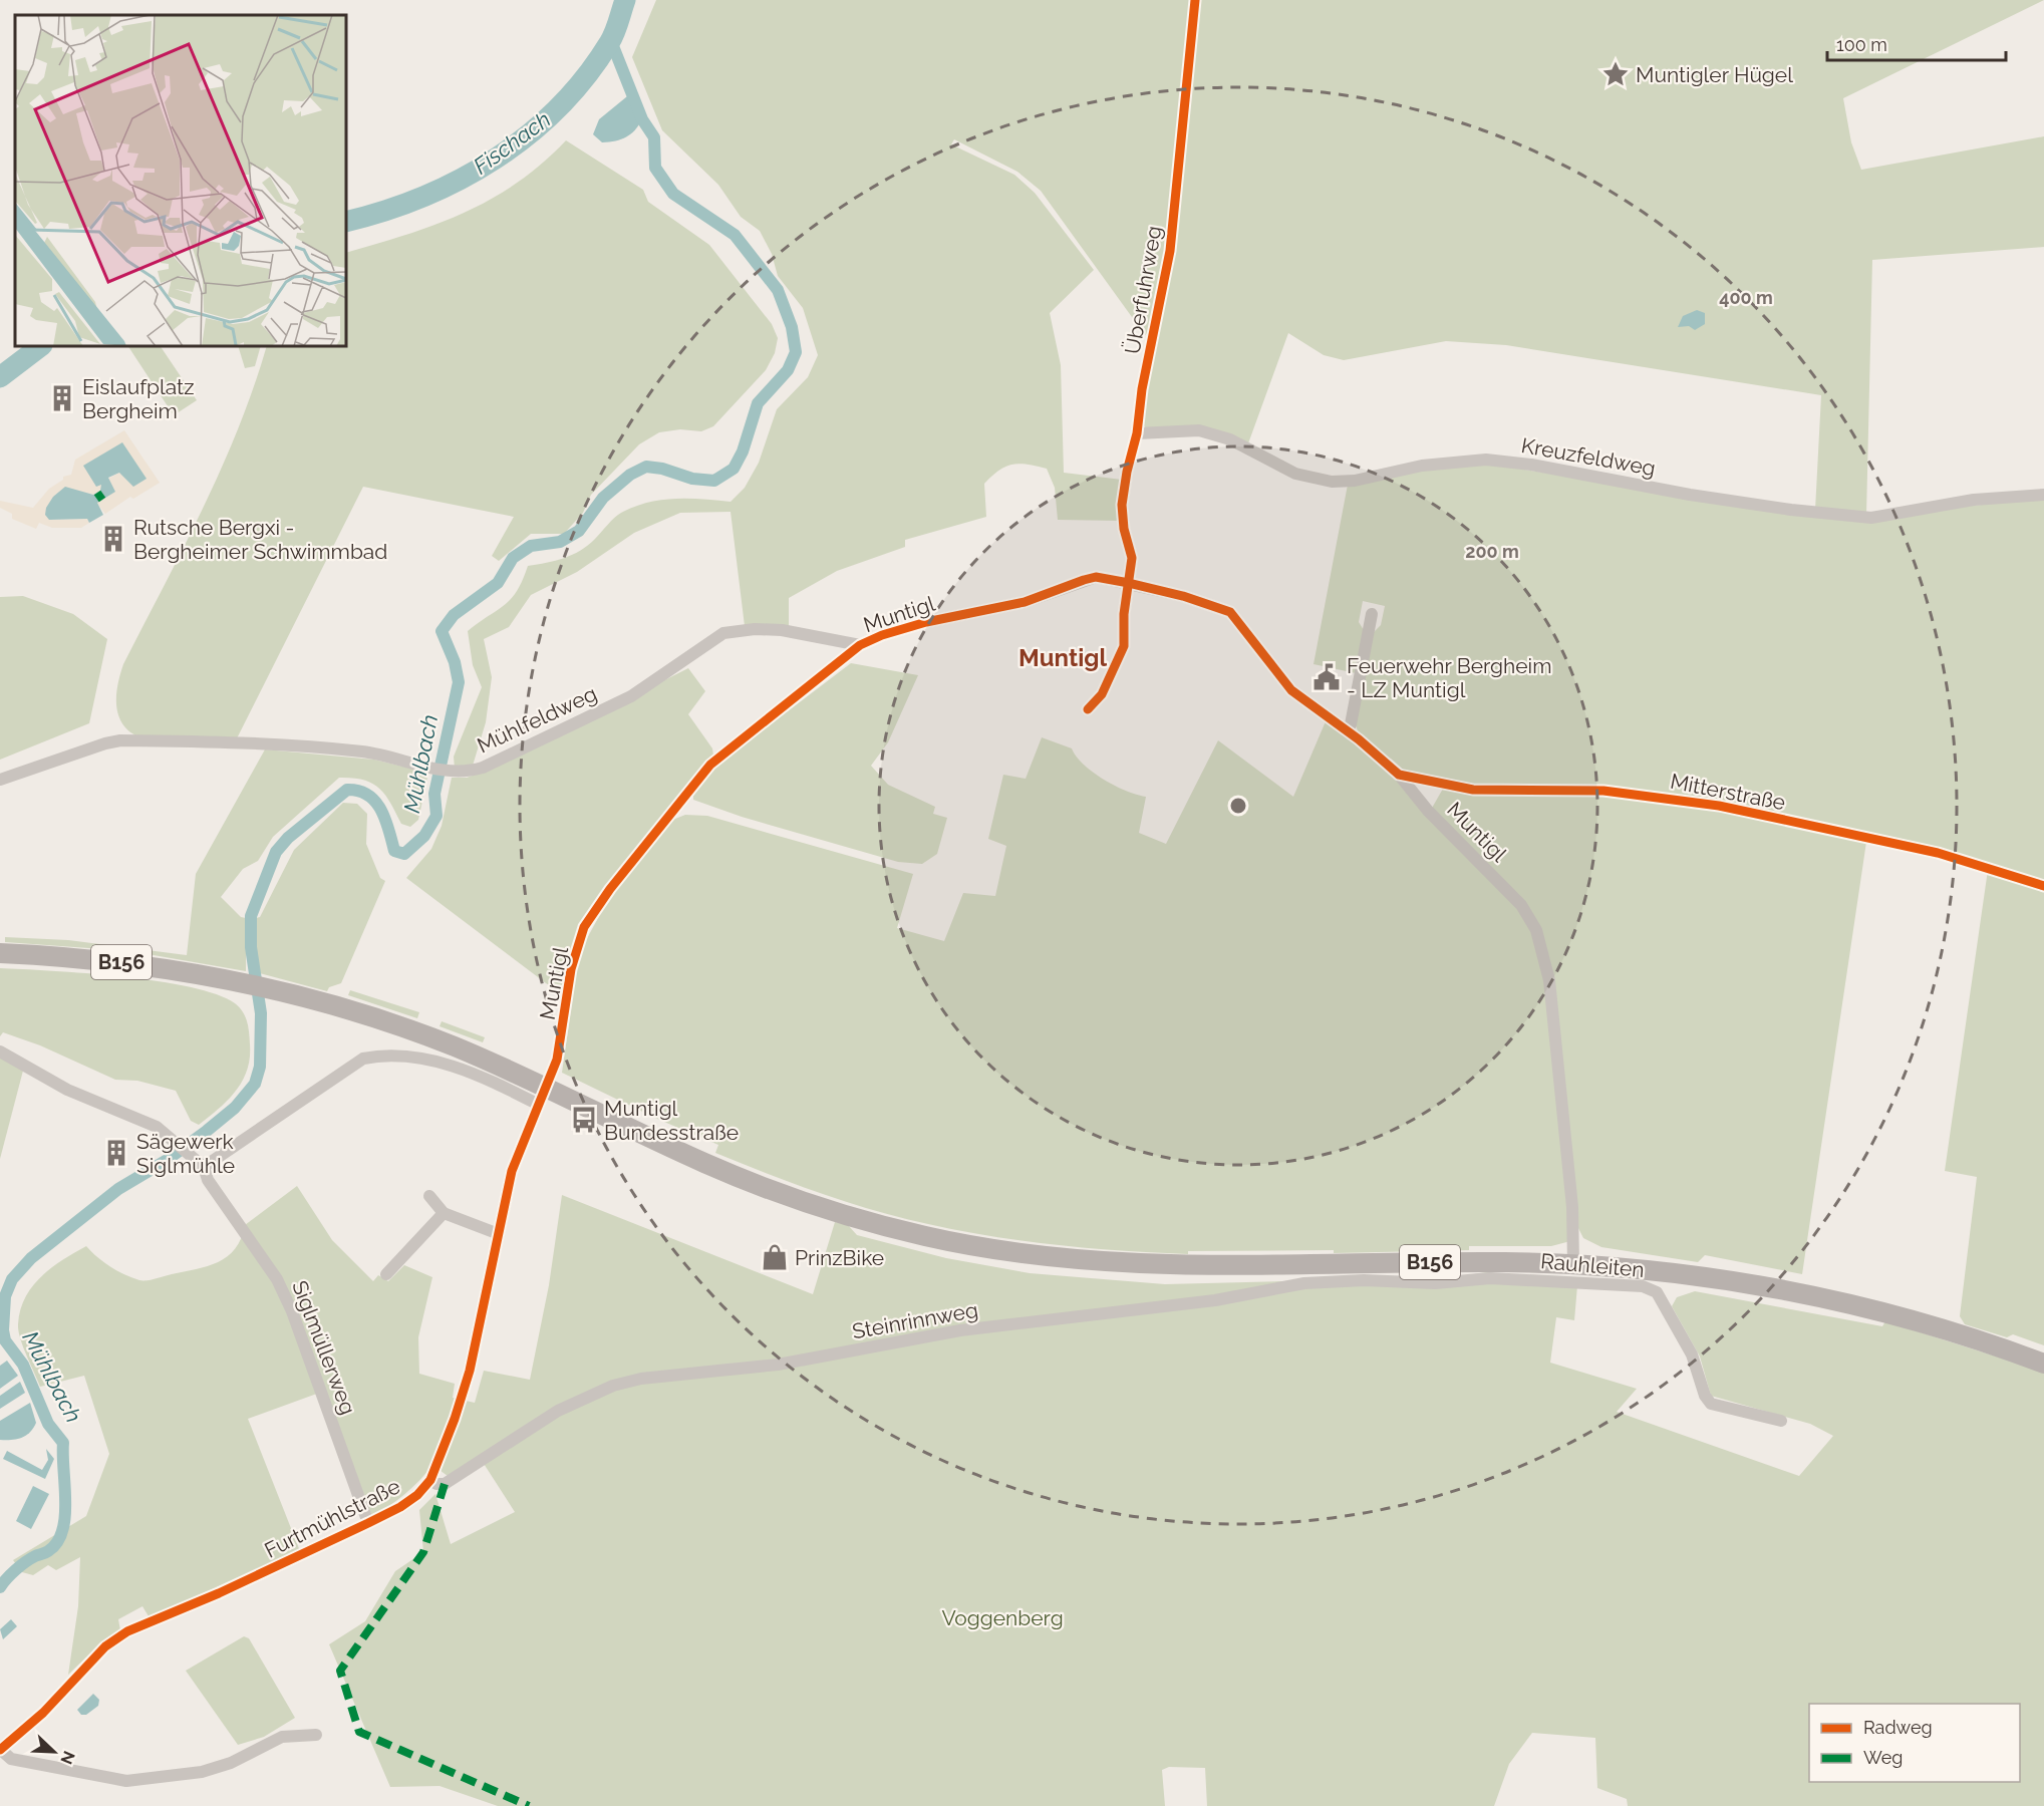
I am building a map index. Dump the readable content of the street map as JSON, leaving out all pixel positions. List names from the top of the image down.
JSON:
{
  "streets": {
    "main road": ["B156"],
    "street": [
      "Überfuhrweg",
      "Kreuzfeldweg",
      "Muntigl",
      "Mühlfeldweg",
      "Rauhleiten",
      "Steinrinnweg",
      "Siglmüllerweg",
      "Furtmühlstraße"
    ],
    "cycle path": ["Mitterstraße"]
  },
  "crossings": [
    ["Überfuhrweg", "Kreuzfeldweg"],
    ["Überfuhrweg", "Muntigl"],
    ["Muntigl", "Mühlfeldweg"],
    ["Muntigl", "B156"],
    ["Muntigl", "Furtmühlstraße"],
    ["B156", "Furtmühlstraße"],
    ["Rauhleiten", "Steinrinnweg"],
    ["Steinrinnweg", "Furtmühlstraße"],
    ["Siglmüllerweg", "Furtmühlstraße"]
  ],
  "districts": ["Muntigl"],
  "water": ["Fischach", "Mühlbach"],
  "parks": ["Voggenberg"],
  "places": {
    "place": ["Muntigler Hügel"],
    "building": ["Eislaufplatz Bergheim", "Rutsche Bergxi - Bergheimer Schwimmbad", "Sägewerk Siglmühle"],
    "public building": ["Feuerwehr Bergheim - LZ Muntigl"],
    "bus stop": ["Muntigl Bundesstraße"],
    "shop": ["PrinzBike"]
  },
  "legend": ["Radweg", "Weg"],
  "scale_bar": "100 m",
  "north": "bottom right",
  "rings": ["400 m", "200 m"]
}
